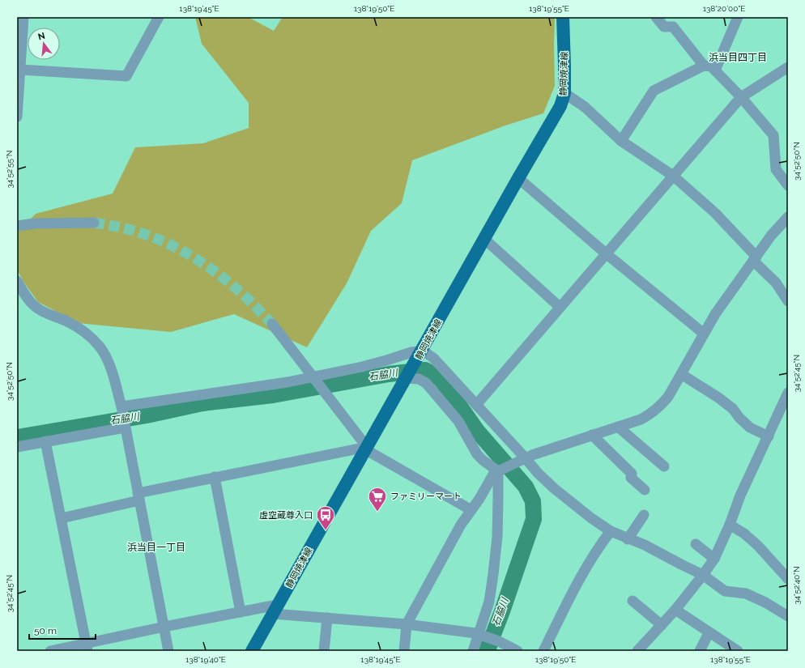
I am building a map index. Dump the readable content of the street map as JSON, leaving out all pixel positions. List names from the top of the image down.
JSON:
{
  "streets": {
    "main road": ["静岡焼津線"]
  },
  "districts": ["浜当目四丁目", "浜当目一丁目"],
  "water": ["石脇川"],
  "places": {
    "supermarket": ["ファミリーマート"],
    "bus stop": ["虚空蔵尊入口"]
  },
  "scale_bar": "50 m",
  "north": "top",
  "coordinates": [
    "138°19'45\"E",
    "138°19'50\"E",
    "138°19'55\"E",
    "138°20'00\"E",
    "34°52'50\"N",
    "34°52'55\"N",
    "34°52'45\"N",
    "34°52'40\"N",
    "138°19'40\"E"
  ]
}
